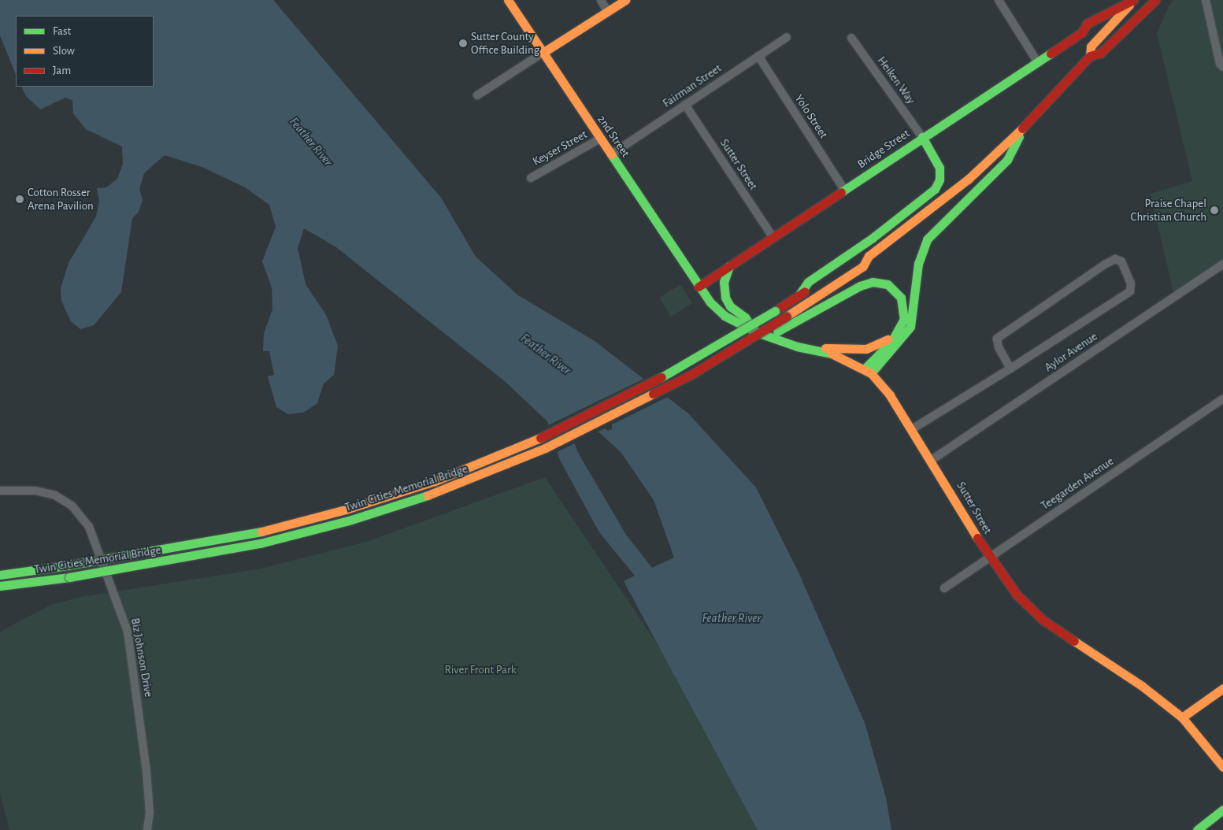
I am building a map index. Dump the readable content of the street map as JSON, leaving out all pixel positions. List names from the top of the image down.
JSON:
{
  "streets": {
    "main road": [
      "2nd Street",
      "Bridge Street",
      "Sutter Street",
      "Twin Cities Memorial Bridge"
    ],
    "street": [
      "Heiken Way",
      "Fairman Street",
      "Yolo Street",
      "Keyser Street",
      "Aylor Avenue",
      "Teegarden Avenue",
      "Biz Johnson Drive"
    ]
  },
  "crossings": [
    ["Heiken Way", "Bridge Street"],
    ["Fairman Street", "Yolo Street"],
    ["Fairman Street", "2nd Street"],
    ["Fairman Street", "Sutter Street"],
    ["Yolo Street", "Bridge Street"],
    ["2nd Street", "Keyser Street"],
    ["2nd Street", "Bridge Street"],
    ["2nd Street", "Sutter Street"],
    ["Bridge Street", "Sutter Street"],
    ["Sutter Street", "Aylor Avenue"],
    ["Sutter Street", "Teegarden Avenue"]
  ],
  "water": ["Feather River"],
  "parks": ["River Front Park"],
  "places": ["Sutter County Office Building", "Cotton Rosser Arena Pavilion", "Praise Chapel Christian Church"],
  "legend": ["Fast", "Slow", "Jam"]
}
